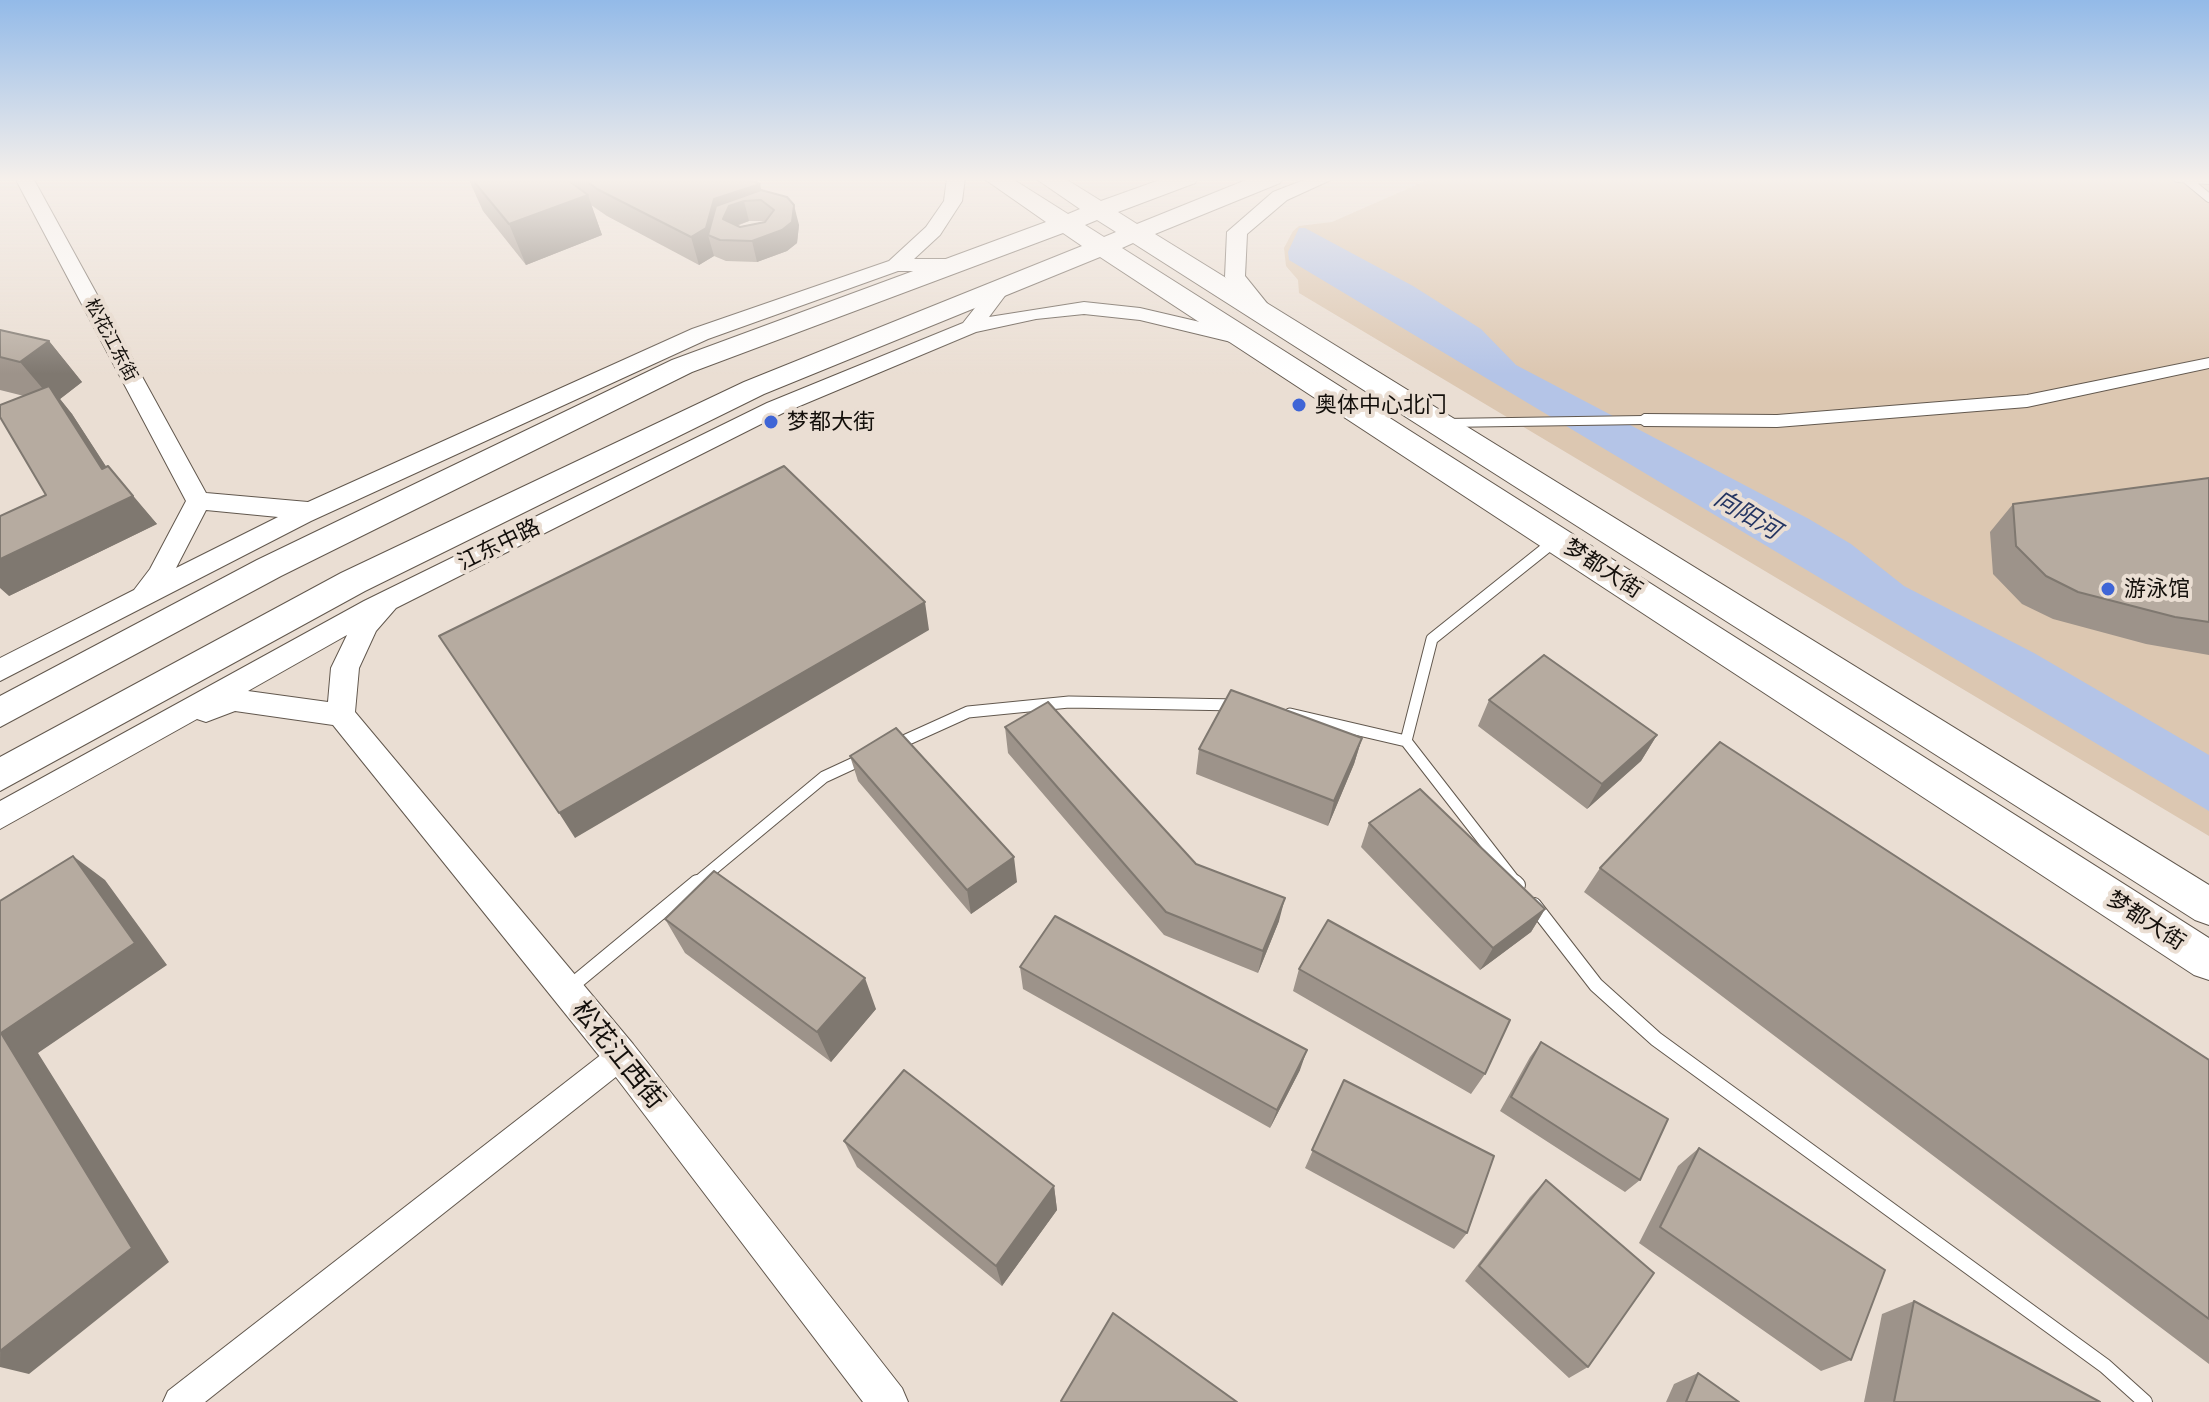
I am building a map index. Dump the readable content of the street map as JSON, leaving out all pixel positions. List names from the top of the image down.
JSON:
{
  "streets": {
    "main road": ["江东中路", "梦都大街"],
    "street": ["松花江东街", "松花江西街"]
  },
  "crossings": [
    ["江东中路", "梦都大街"]
  ],
  "water": ["向阳河"],
  "places": ["奥体中心北门", "梦都大街", "游泳馆"]
}
